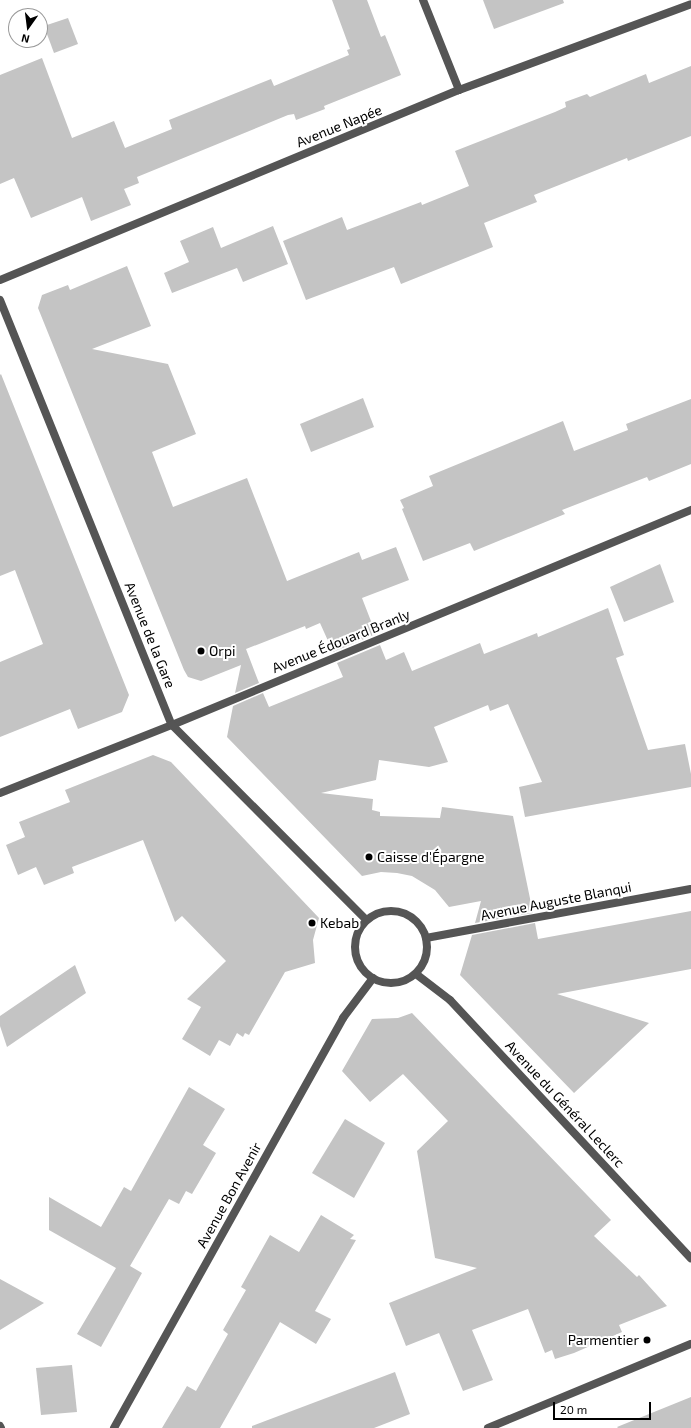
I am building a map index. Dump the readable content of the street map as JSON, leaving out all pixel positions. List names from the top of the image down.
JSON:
{
  "streets": {
    "street": [
      "Avenue Napée",
      "Avenue de la Gare",
      "Avenue Édouard Branly",
      "Avenue Auguste Blanqui",
      "Avenue du Général Leclerc",
      "Avenue Bon Avenir"
    ]
  },
  "crossings": [
    ["Avenue de la Gare", "Avenue Édouard Branly"],
    ["Avenue de la Gare", "Avenue Auguste Blanqui"],
    ["Avenue de la Gare", "Avenue du Général Leclerc"],
    ["Avenue de la Gare", "Avenue Bon Avenir"],
    ["Avenue Auguste Blanqui", "Avenue du Général Leclerc"],
    ["Avenue Auguste Blanqui", "Avenue Bon Avenir"],
    ["Avenue du Général Leclerc", "Avenue Bon Avenir"]
  ],
  "places": [
    "Orpi",
    "Caisse d'Épargne",
    "Kebab",
    "Parmentier"
  ],
  "scale_bar": "20 m",
  "north": "bottom"
}
